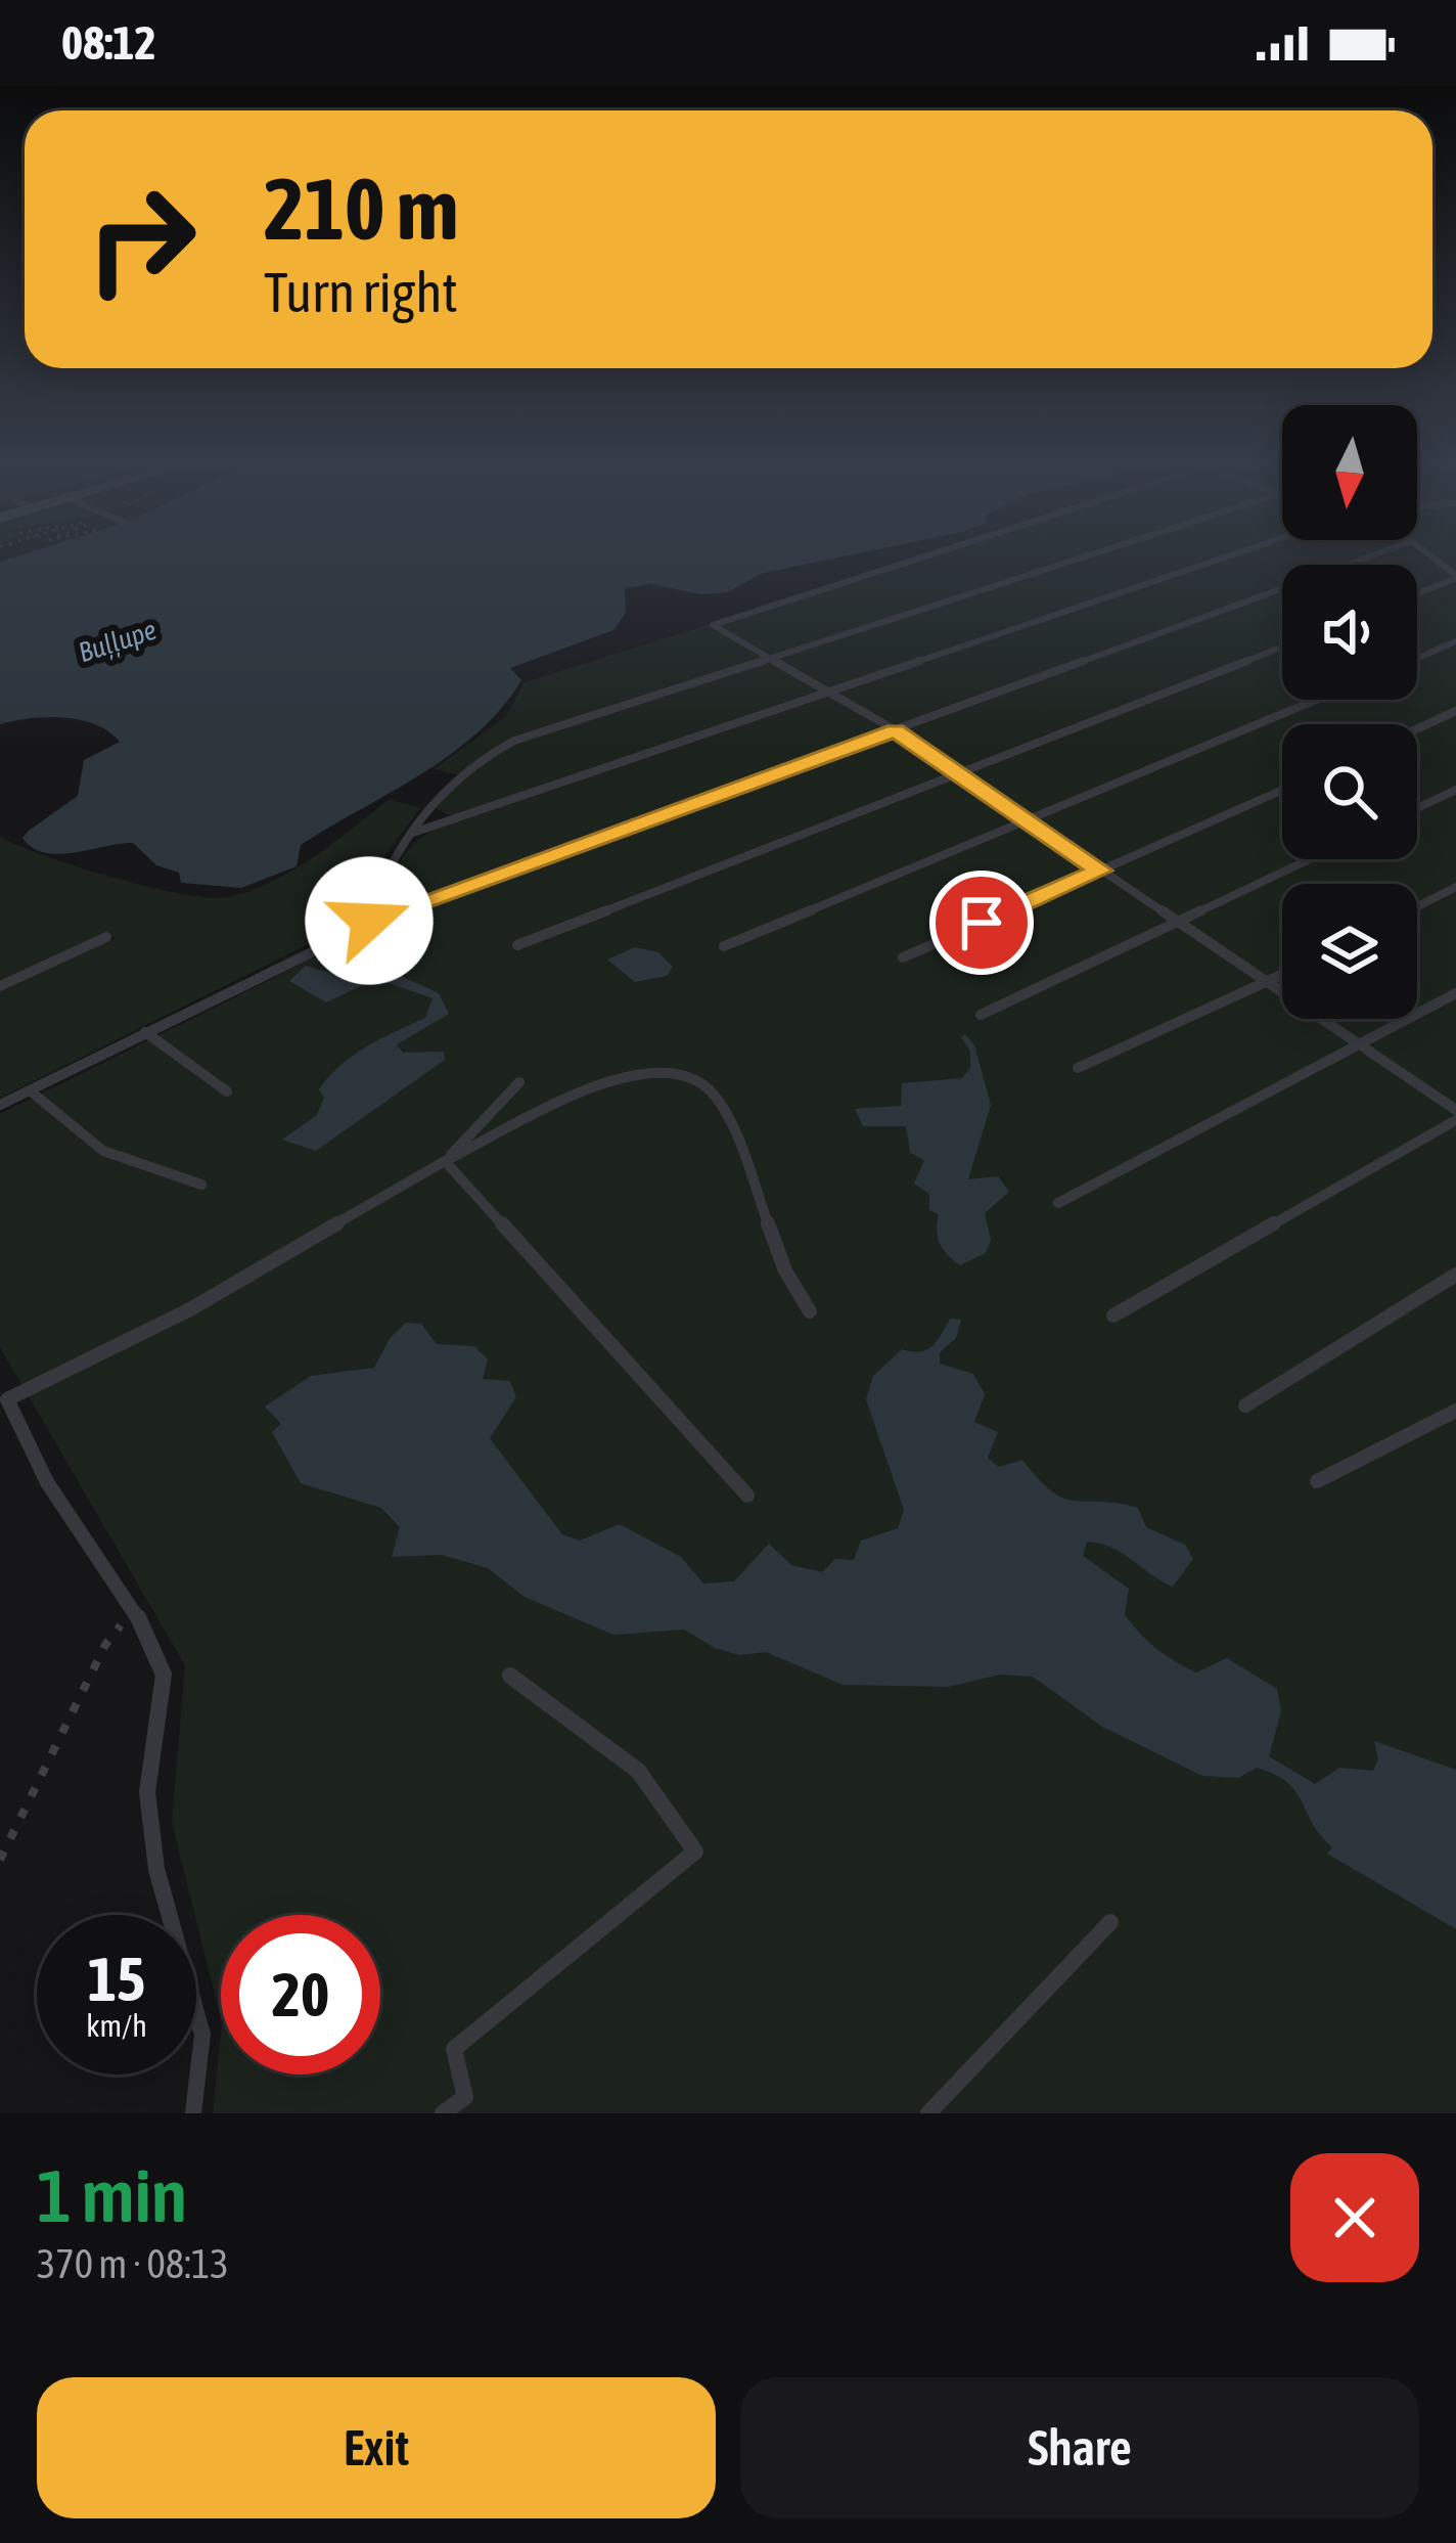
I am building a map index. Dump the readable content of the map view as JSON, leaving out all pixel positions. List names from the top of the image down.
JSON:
{
  "water": ["Buļļupe"],
  "north": "bottom",
  "page": {
    "status": "08:12",
    "turn": ["210 m", "Turn right"],
    "speed": "15 km/h",
    "limit": "20",
    "heading": ["1 min", "370 m · 08:13"],
    "buttons": ["Exit", "Share"]
  }
}
